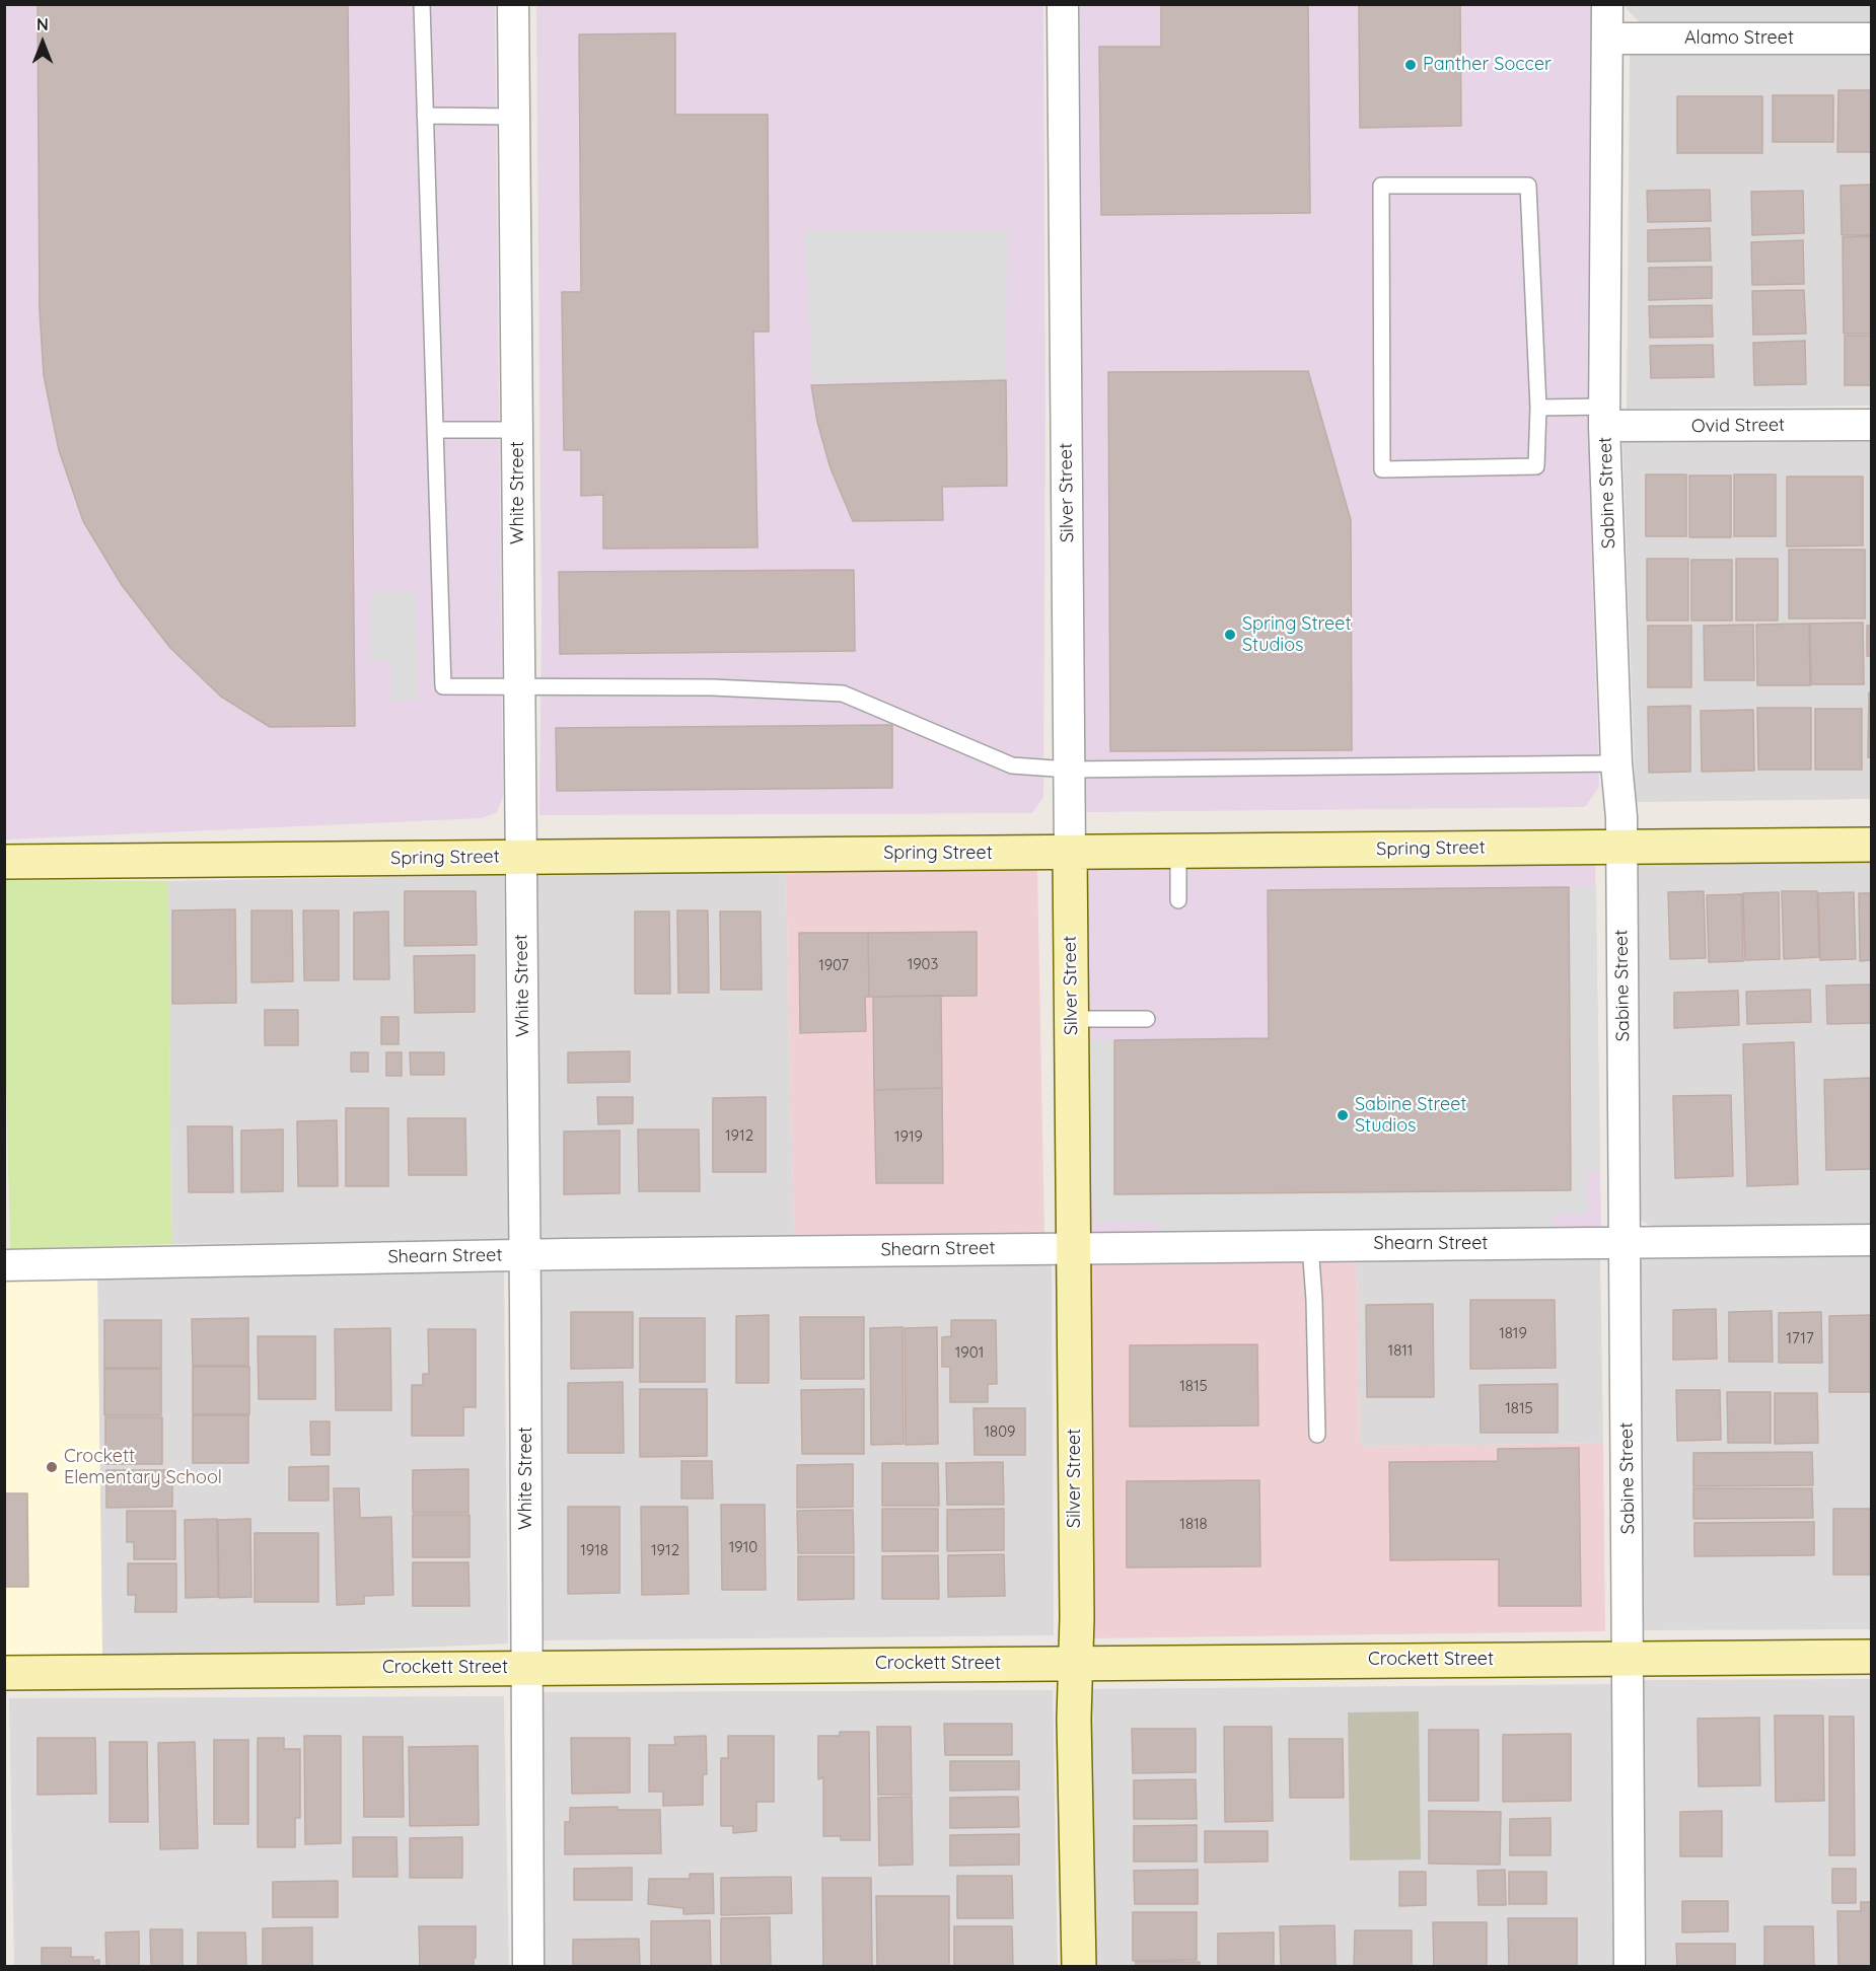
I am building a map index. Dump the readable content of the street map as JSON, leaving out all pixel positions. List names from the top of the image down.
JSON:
{
  "streets": {
    "street": [
      "Alamo Street",
      "Ovid Street",
      "White Street",
      "Silver Street",
      "Sabine Street",
      "Spring Street",
      "Shearn Street",
      "Crockett Street"
    ]
  },
  "crossings": [
    ["Alamo Street", "Sabine Street"],
    ["Ovid Street", "Sabine Street"],
    ["White Street", "Spring Street"],
    ["White Street", "Shearn Street"],
    ["White Street", "Crockett Street"],
    ["Silver Street", "Spring Street"],
    ["Silver Street", "Shearn Street"],
    ["Silver Street", "Crockett Street"],
    ["Sabine Street", "Spring Street"],
    ["Sabine Street", "Shearn Street"],
    ["Sabine Street", "Crockett Street"]
  ],
  "places": [
    "Panther Soccer",
    "Spring Street Studios",
    "Sabine Street Studios",
    "Crockett Elementary School"
  ],
  "house_numbers": [
    "1903",
    "1907",
    "1912",
    "1919",
    "1819",
    "1717",
    "1811",
    "1901",
    "1815",
    "1815",
    "1809",
    "1818",
    "1910",
    "1918",
    "1912"
  ],
  "north": "top"
}
